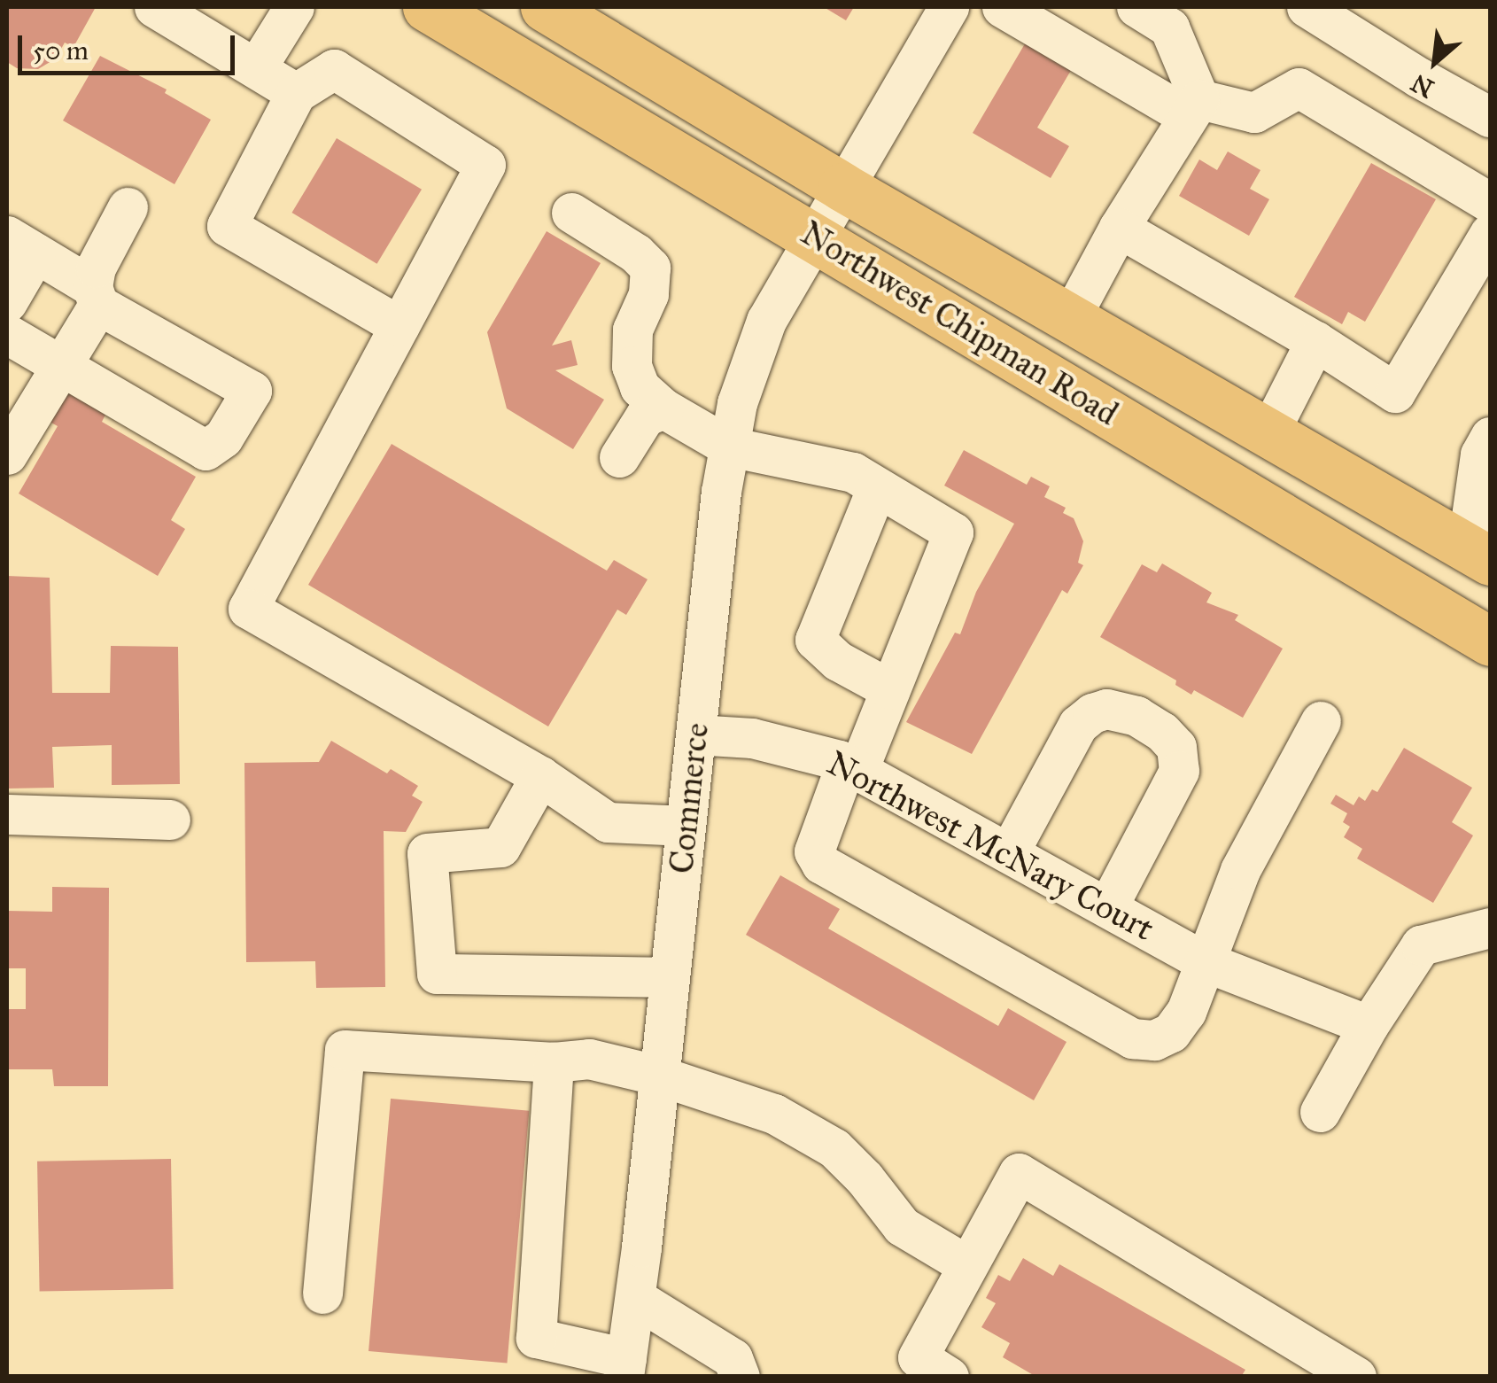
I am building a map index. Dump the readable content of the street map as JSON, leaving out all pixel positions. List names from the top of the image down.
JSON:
{
  "streets": {
    "main road": ["Northwest Chipman Road"],
    "street": ["Commerce", "Northwest McNary Court"]
  },
  "crossings": [
    ["Northwest Chipman Road", "Commerce"],
    ["Commerce", "Northwest McNary Court"]
  ],
  "scale_bar": "50 m",
  "north": "bottom left"
}
